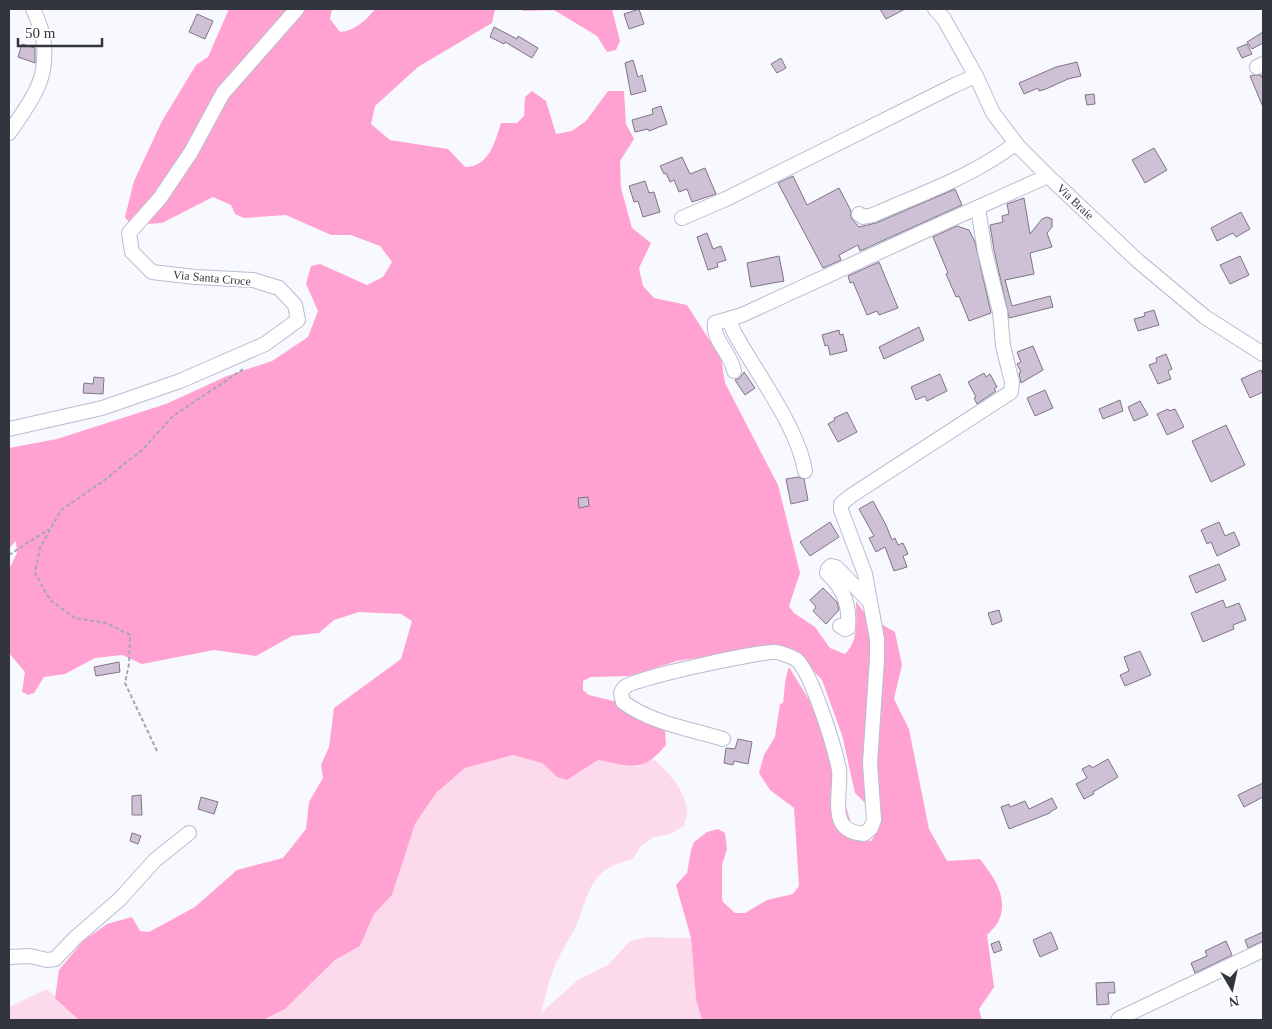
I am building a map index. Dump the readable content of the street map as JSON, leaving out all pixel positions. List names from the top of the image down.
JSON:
{
  "streets": {
    "street": ["Via Braie", "Via Santa Croce"]
  },
  "scale_bar": "50 m",
  "north": "bottom"
}
